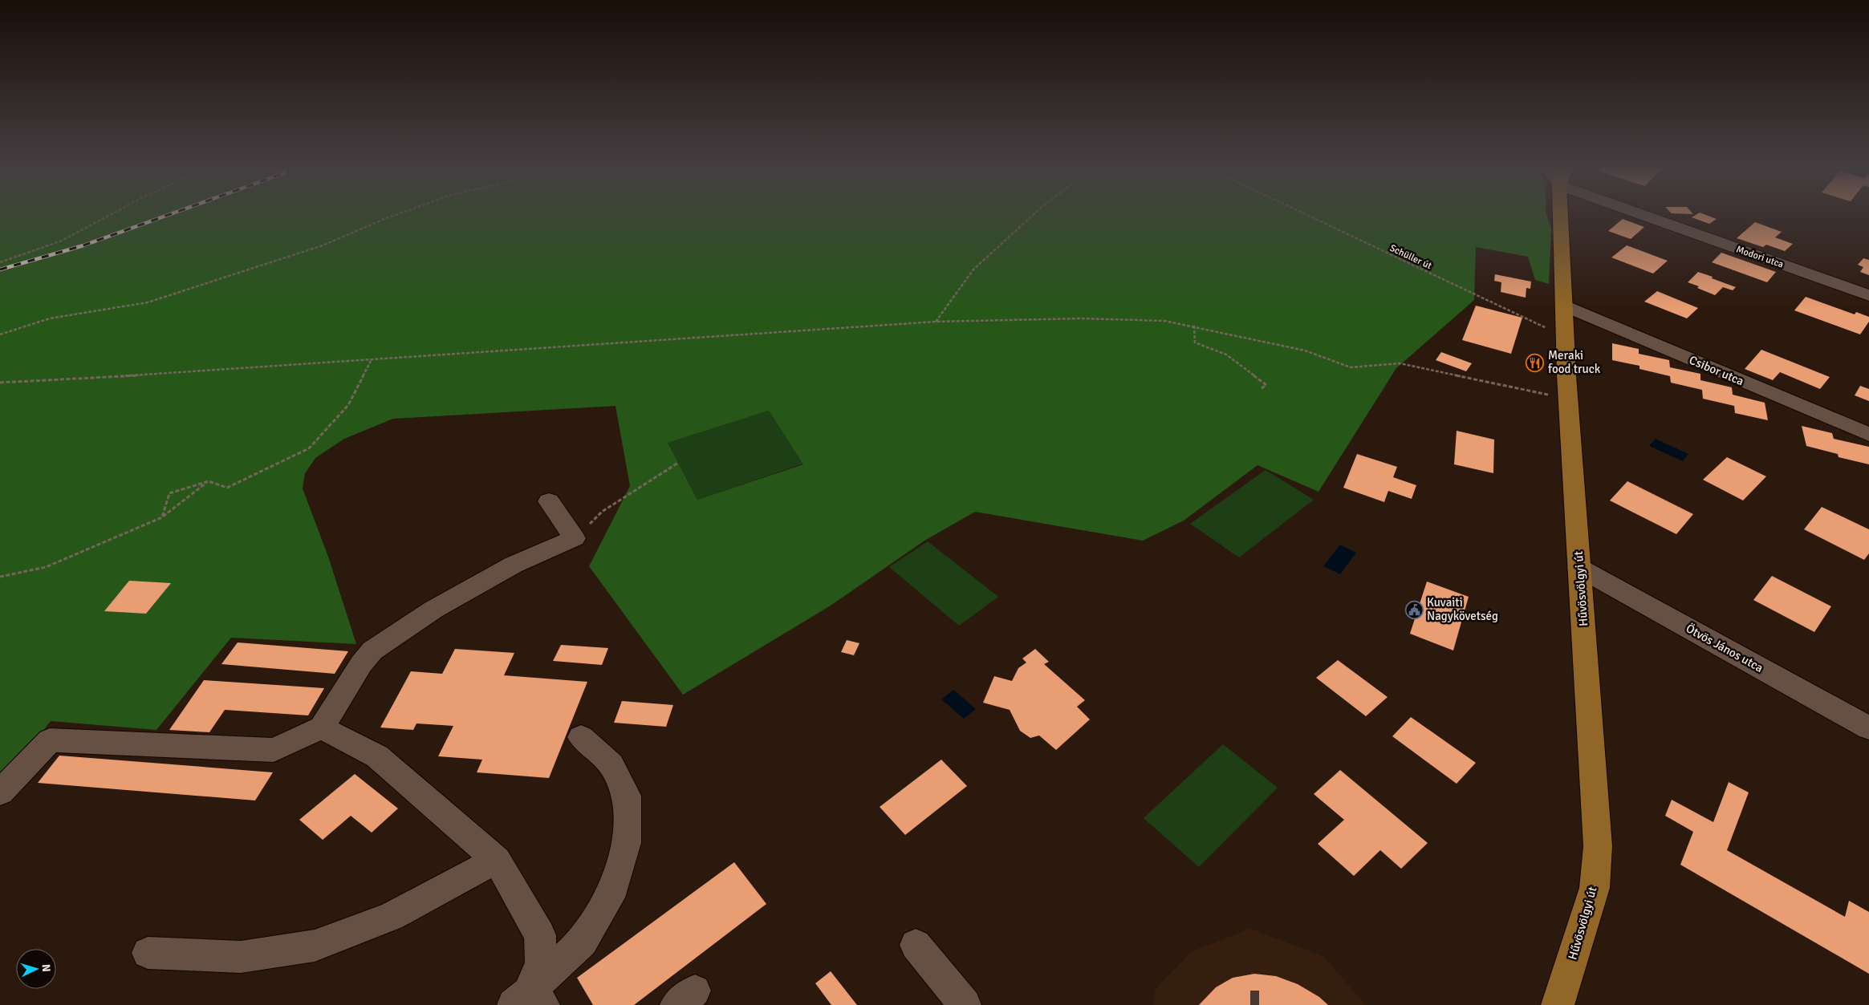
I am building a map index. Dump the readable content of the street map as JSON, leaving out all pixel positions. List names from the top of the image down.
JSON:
{
  "streets": {
    "main road": ["Hűvösvölgyi út"],
    "street": ["Modori utca", "Csibor utca", "Ötvös János utca"],
    "path": ["Schüller út"]
  },
  "crossings": [
    ["Schüller út", "Hűvösvölgyi út"],
    ["Csibor utca", "Hűvösvölgyi út"],
    ["Hűvösvölgyi út", "Ötvös János utca"]
  ],
  "places": {
    "restaurant": ["Meraki food truck"],
    "public building": ["Kuvaiti Nagykövetség"]
  },
  "north": "right"
}
